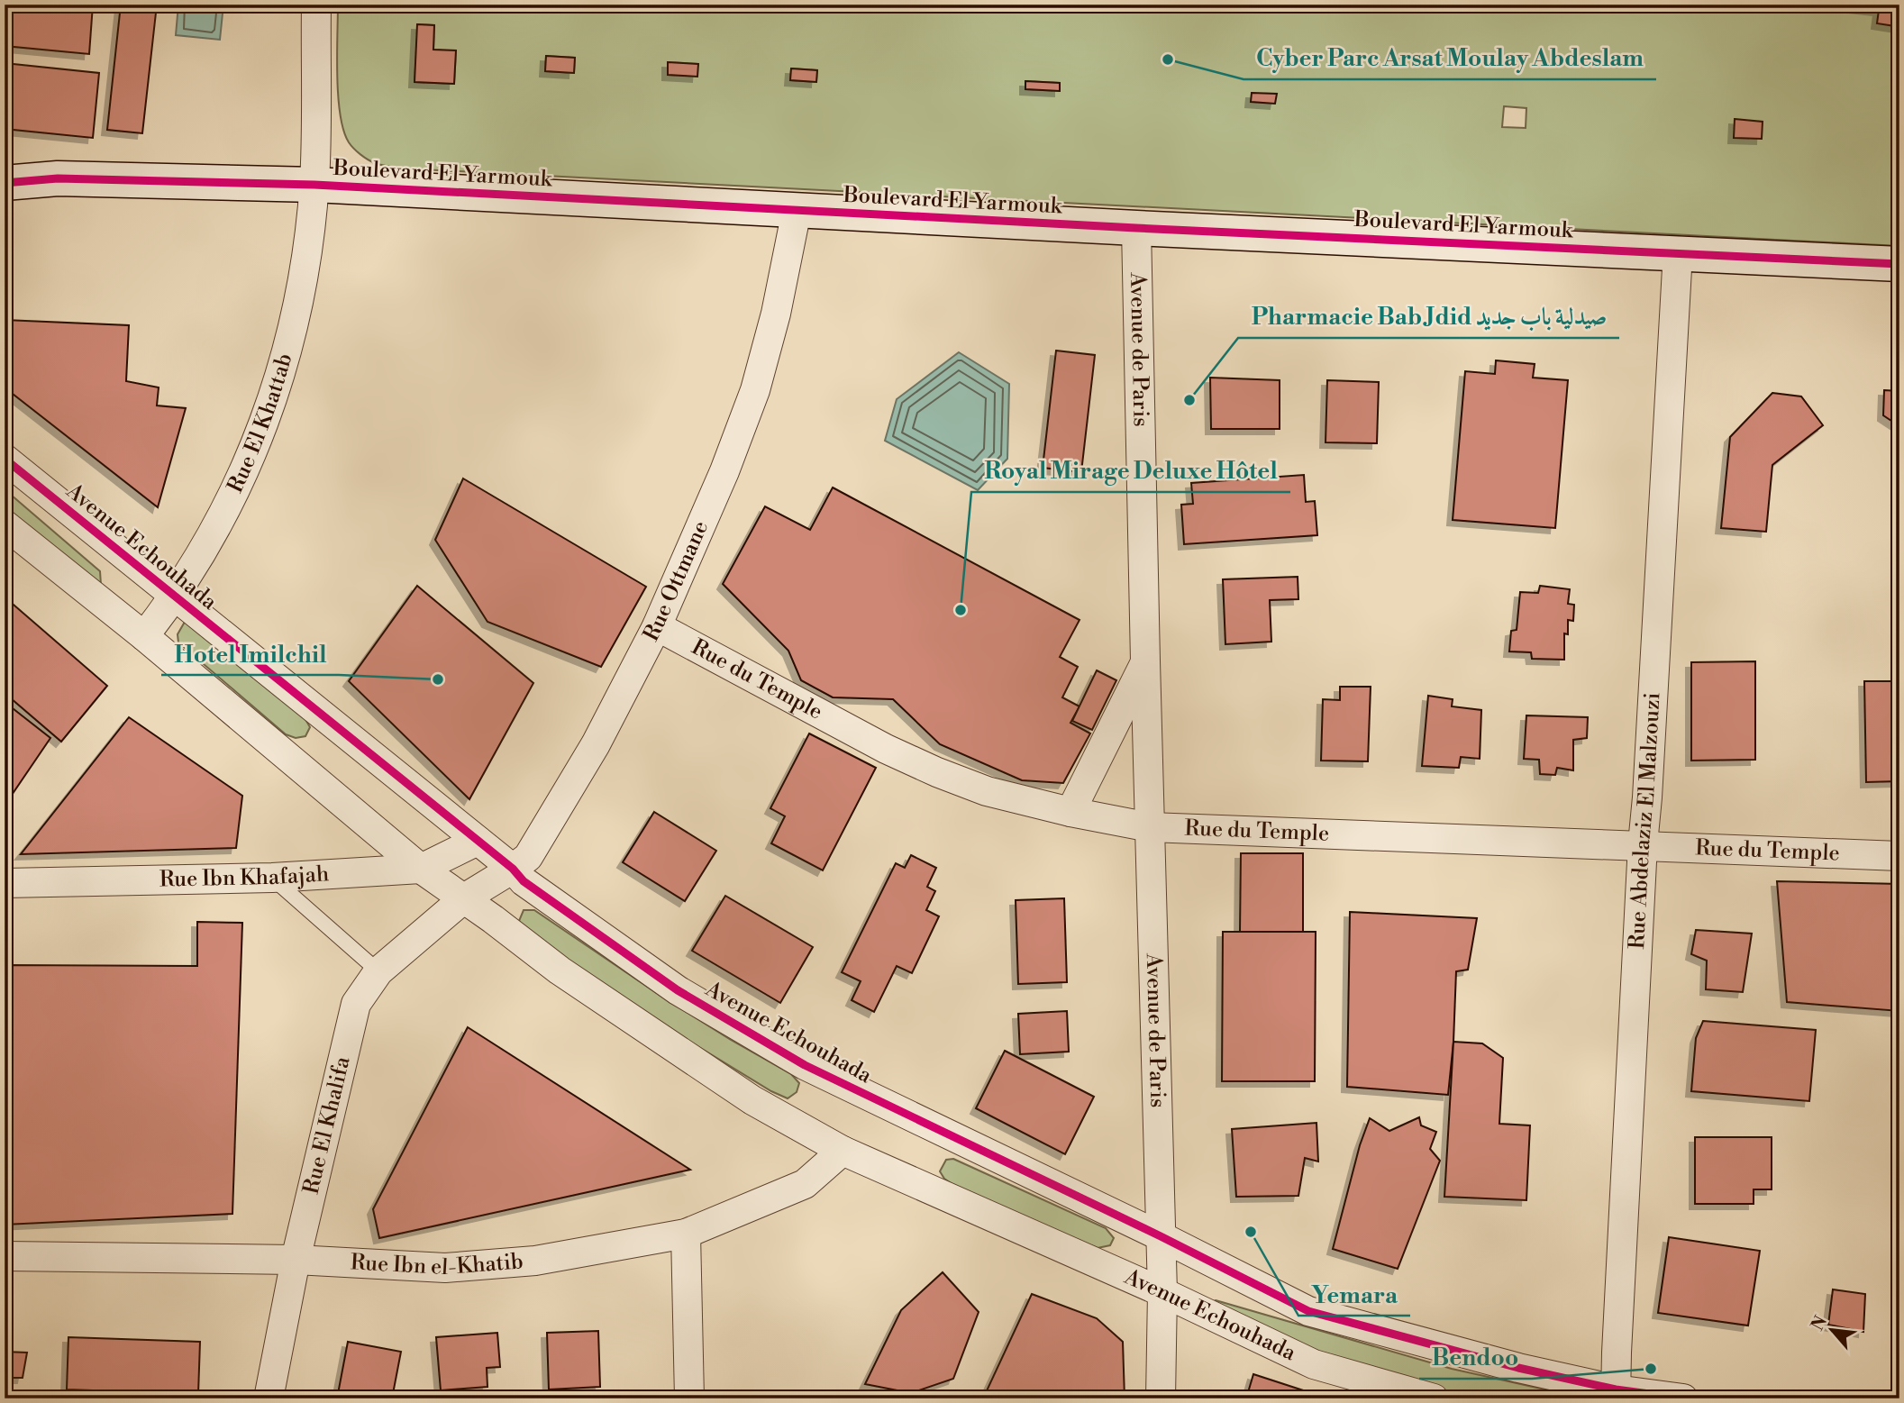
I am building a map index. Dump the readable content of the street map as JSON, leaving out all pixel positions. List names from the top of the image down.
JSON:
{
  "streets": {
    "main road": ["Boulevard El Yarmouk"],
    "street": [
      "Avenue de Paris",
      "Rue El Khattab",
      "Avenue Echouhada",
      "Rue Ottmane",
      "Rue du Temple",
      "Rue Abdelaziz El Malzouzi",
      "Rue Ibn Khafajah",
      "Rue El Khalifa",
      "Rue Ibn el-Khatib"
    ]
  },
  "crossings": [
    ["Boulevard El Yarmouk", "Avenue de Paris"],
    ["Boulevard El Yarmouk", "Rue El Khattab"],
    ["Boulevard El Yarmouk", "Rue Ottmane"],
    ["Boulevard El Yarmouk", "Rue Abdelaziz El Malzouzi"],
    ["Avenue de Paris", "Avenue Echouhada"],
    ["Avenue de Paris", "Rue du Temple"],
    ["Rue El Khattab", "Avenue Echouhada"],
    ["Avenue Echouhada", "Rue Ottmane"],
    ["Avenue Echouhada", "Rue Abdelaziz El Malzouzi"],
    ["Avenue Echouhada", "Rue Ibn Khafajah"],
    ["Avenue Echouhada", "Rue El Khalifa"],
    ["Avenue Echouhada", "Rue Ibn el-Khatib"],
    ["Rue Ottmane", "Rue du Temple"],
    ["Rue Ottmane", "Rue El Khalifa"],
    ["Rue du Temple", "Rue Abdelaziz El Malzouzi"],
    ["Rue El Khalifa", "Rue Ibn el-Khatib"]
  ],
  "places": [
    "Cyber Parc Arsat Moulay Abdeslam",
    "Pharmacie Bab Jdid صيدلية باب جديد",
    "Royal Mirage Deluxe Hôtel",
    "Hotel Imilchil",
    "Yemara",
    "Bendoo"
  ],
  "north": "top left"
}
